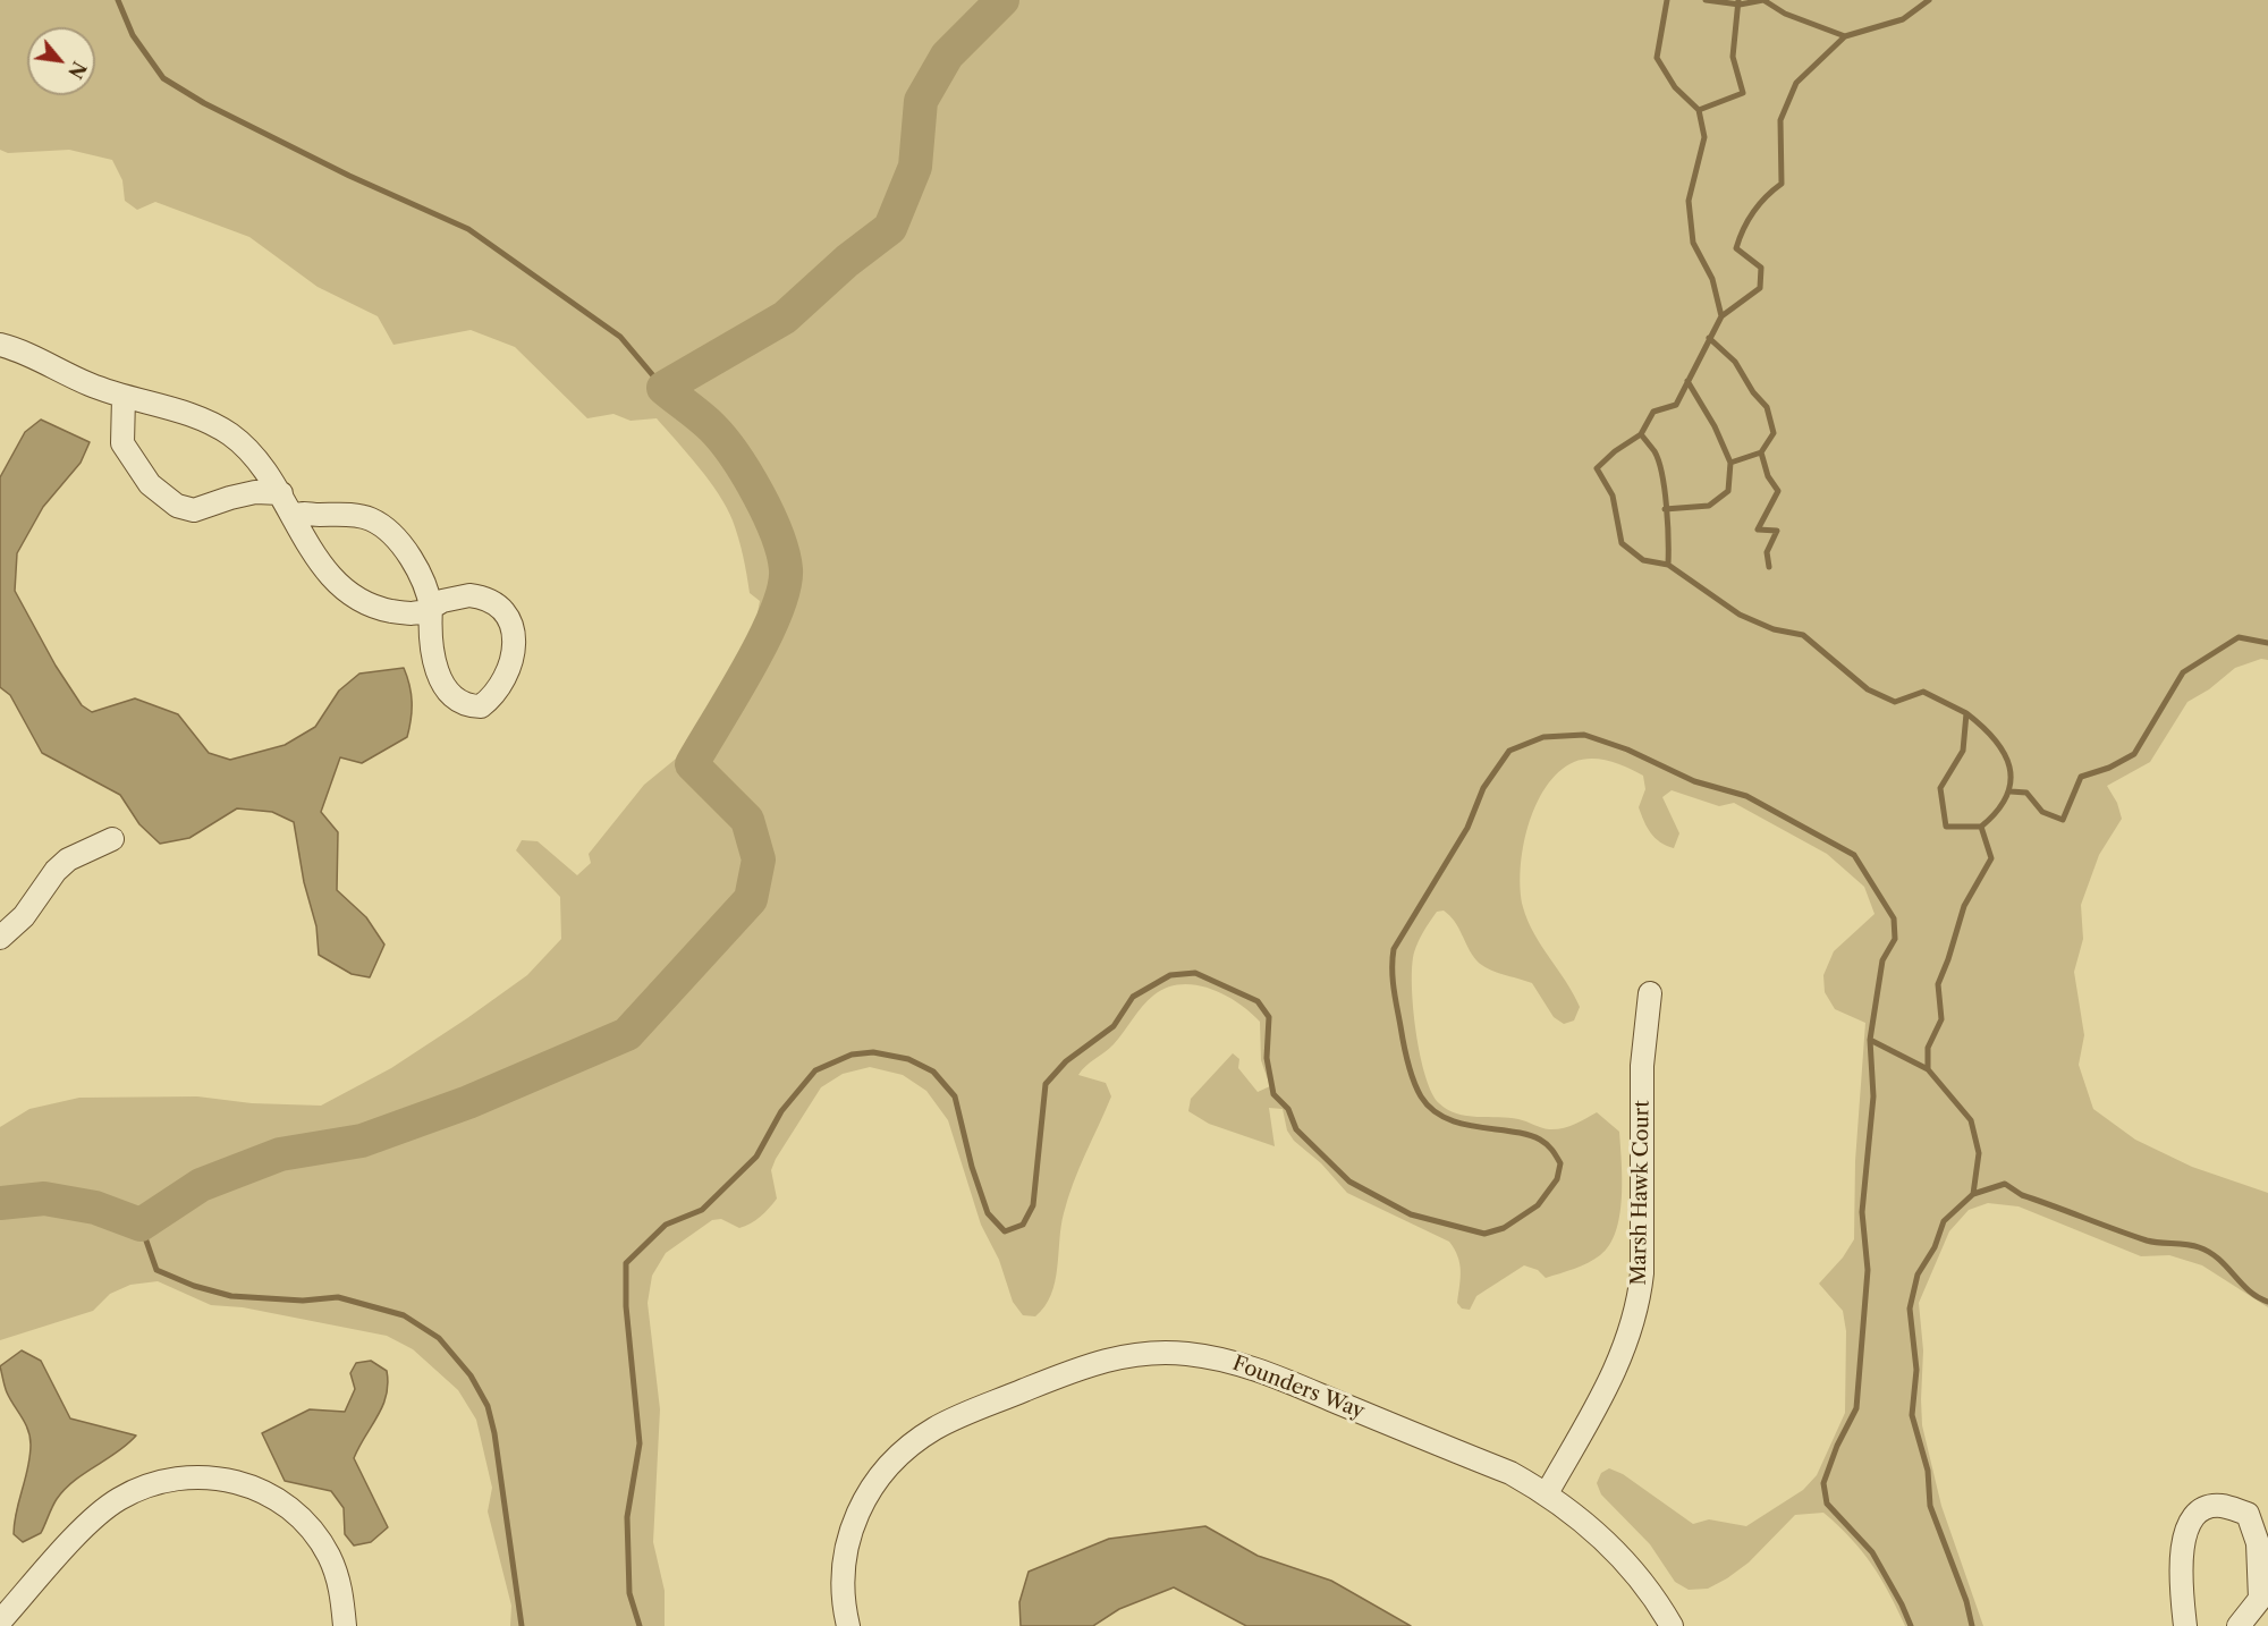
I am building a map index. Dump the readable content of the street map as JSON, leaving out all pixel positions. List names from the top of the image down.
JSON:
{
  "streets": {
    "street": ["Marsh Hawk Court", "Founders Way"]
  },
  "crossings": [
    ["Marsh Hawk Court", "Founders Way"]
  ],
  "north": "bottom right"
}
